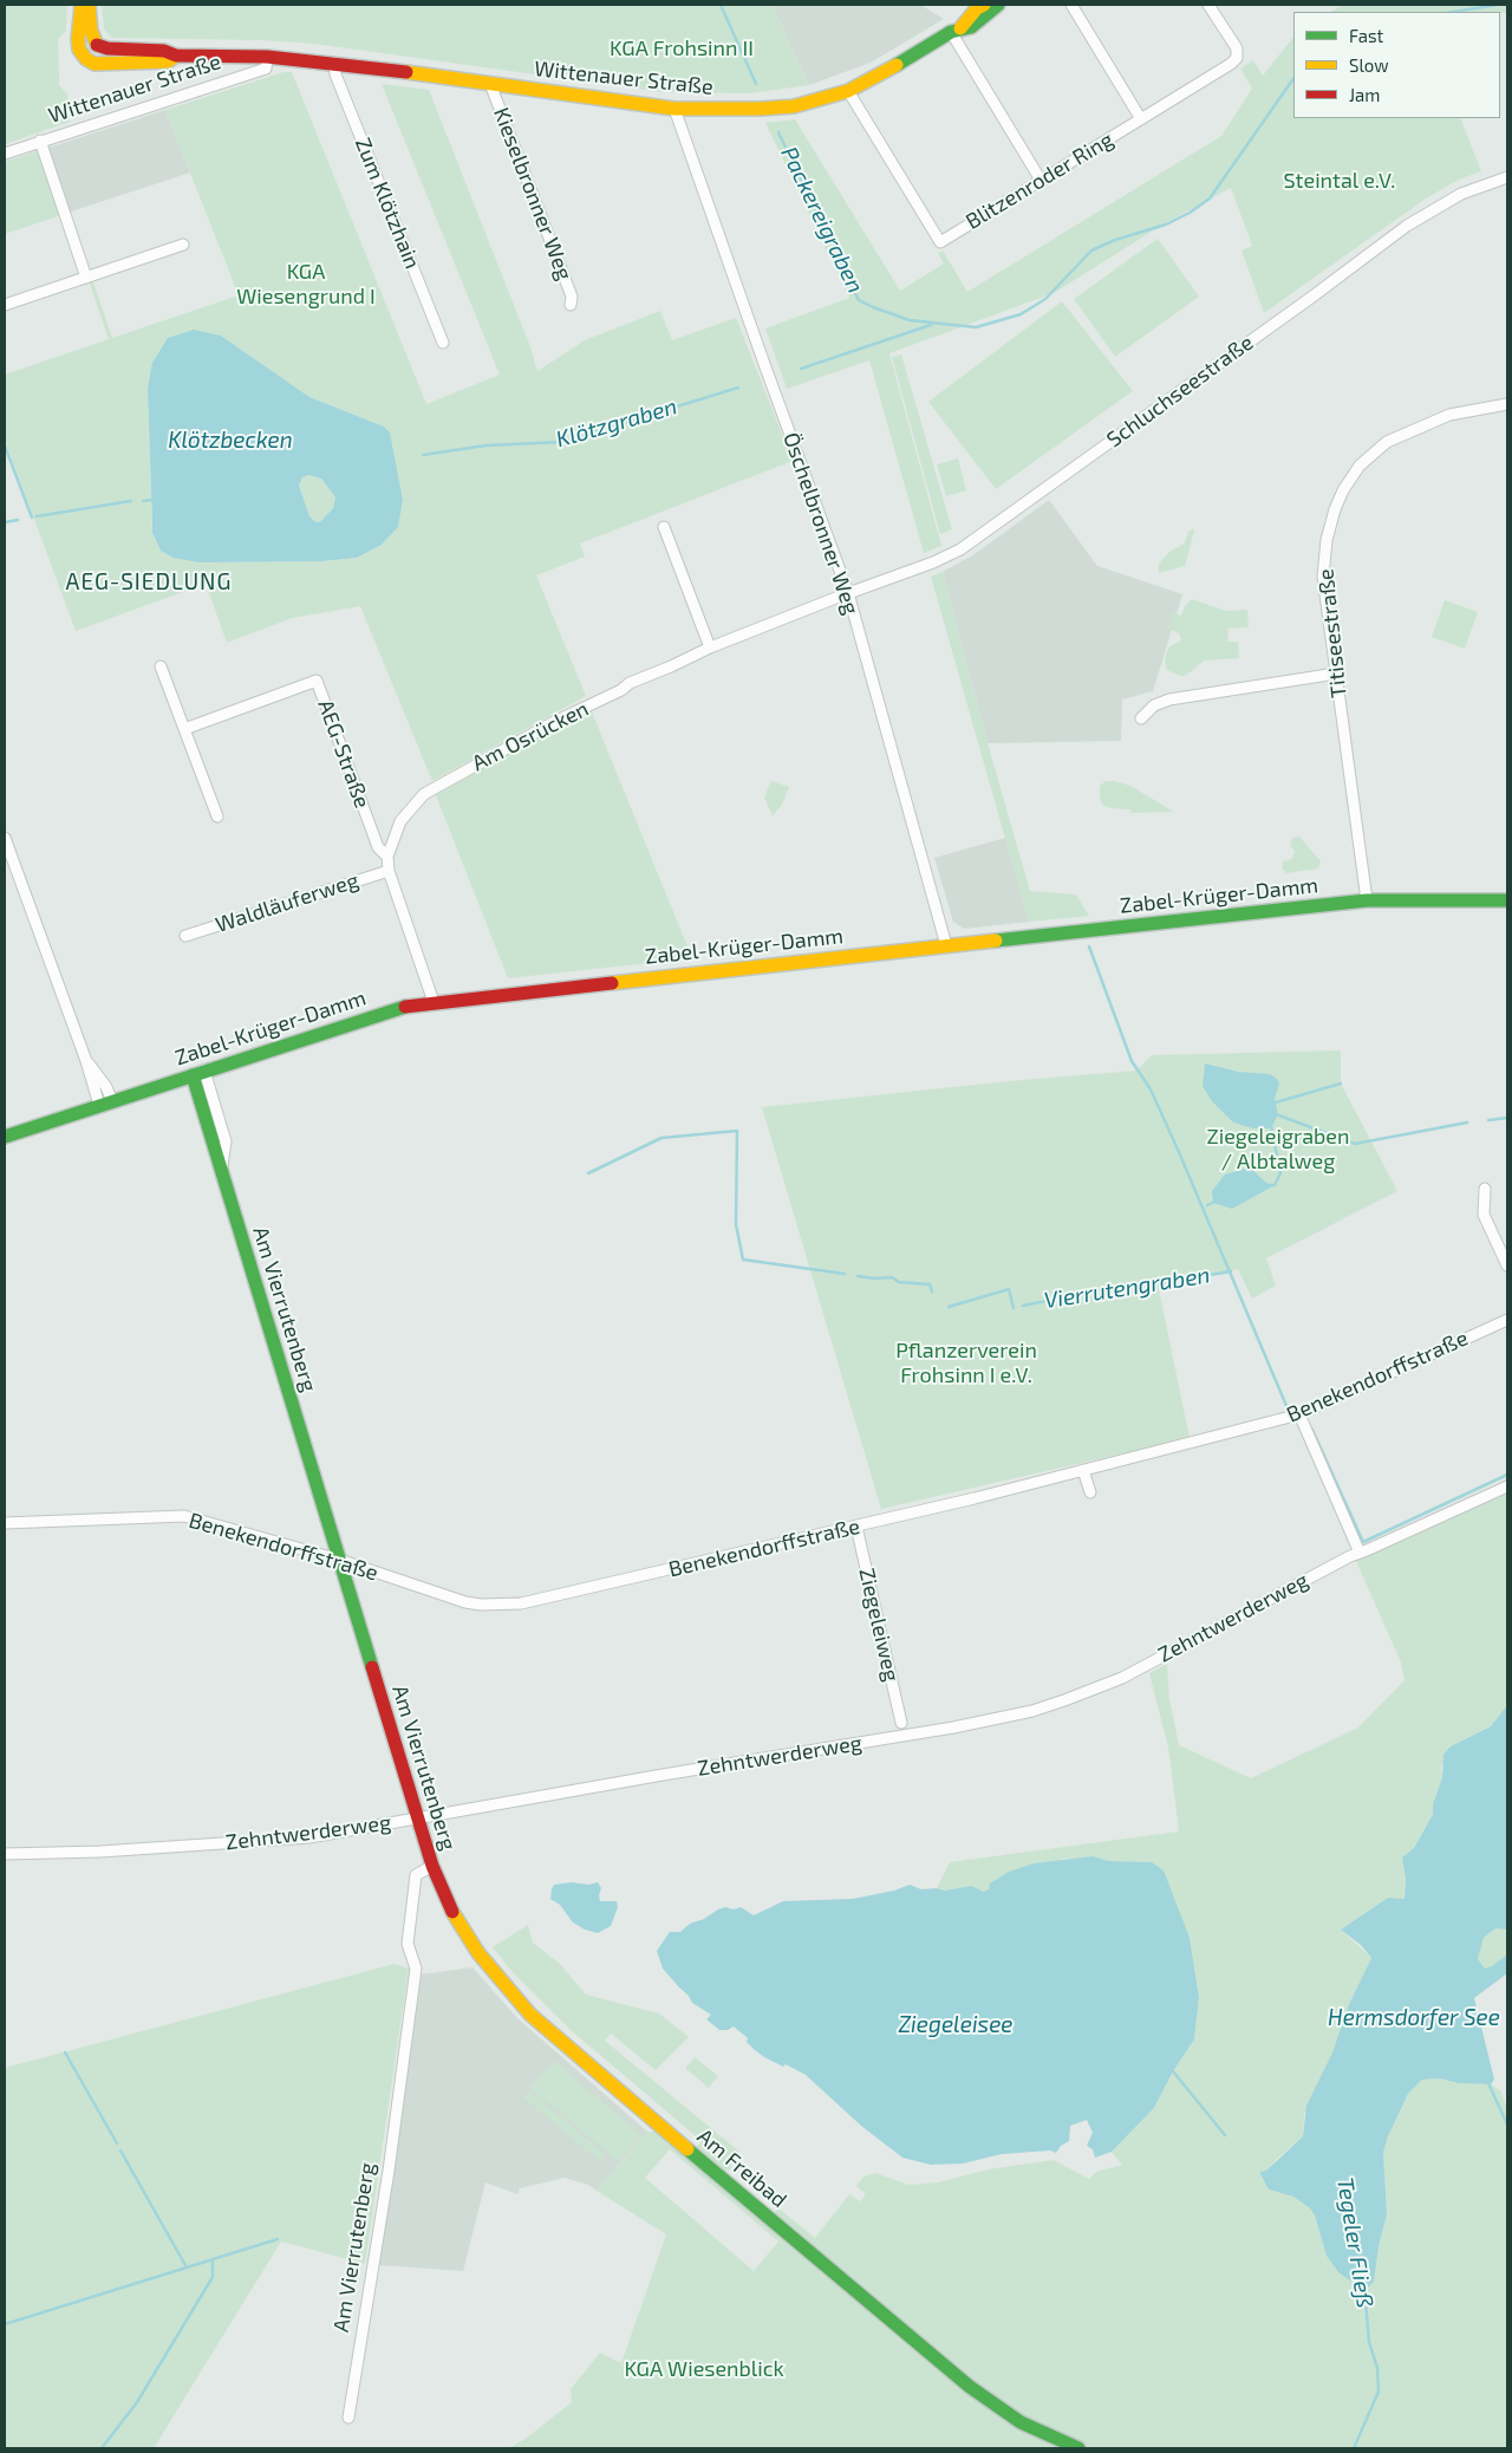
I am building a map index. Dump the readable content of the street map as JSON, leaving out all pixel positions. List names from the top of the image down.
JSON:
{
  "streets": {
    "street": [
      "Wittenauer Straße",
      "Blitzenroder Ring",
      "Kieselbronner Weg",
      "Zum Klötzhain",
      "Schluchseestraße",
      "Öschelbronner Weg",
      "Titiseestraße",
      "Am Osrücken",
      "AEG-Straße",
      "Zabel-Krüger-Damm",
      "Waldläuferweg",
      "Am Vierrutenberg",
      "Benekendorffstraße",
      "Zehntwerderweg",
      "Ziegeleiweg",
      "Am Freibad"
    ]
  },
  "crossings": [
    ["Wittenauer Straße", "Blitzenroder Ring"],
    ["Wittenauer Straße", "Kieselbronner Weg"],
    ["Wittenauer Straße", "Zum Klötzhain"],
    ["Wittenauer Straße", "Öschelbronner Weg"],
    ["Schluchseestraße", "Öschelbronner Weg"],
    ["Schluchseestraße", "Am Osrücken"],
    ["Öschelbronner Weg", "Am Osrücken"],
    ["Öschelbronner Weg", "Zabel-Krüger-Damm"],
    ["Titiseestraße", "Zabel-Krüger-Damm"],
    ["Am Osrücken", "AEG-Straße"],
    ["Am Osrücken", "Zabel-Krüger-Damm"],
    ["Am Osrücken", "Waldläuferweg"],
    ["Zabel-Krüger-Damm", "Am Vierrutenberg"],
    ["Am Vierrutenberg", "Benekendorffstraße"],
    ["Am Vierrutenberg", "Zehntwerderweg"],
    ["Am Vierrutenberg", "Am Freibad"],
    ["Benekendorffstraße", "Ziegeleiweg"]
  ],
  "districts": ["AEG-SIEDLUNG"],
  "water": [
    "Packereigraben",
    "Klötzgraben",
    "Klötzbecken",
    "Vierrutengraben",
    "Hermsdorfer See",
    "Ziegeleisee",
    "Tegeler Fließ"
  ],
  "parks": [
    "KGA Frohsinn II",
    "Steintal e.V.",
    "KGA Wiesengrund I",
    "Ziegeleigraben / Albtalweg",
    "Pflanzerverein Frohsinn I e.V.",
    "KGA Wiesenblick"
  ],
  "legend": ["Fast", "Slow", "Jam"]
}
